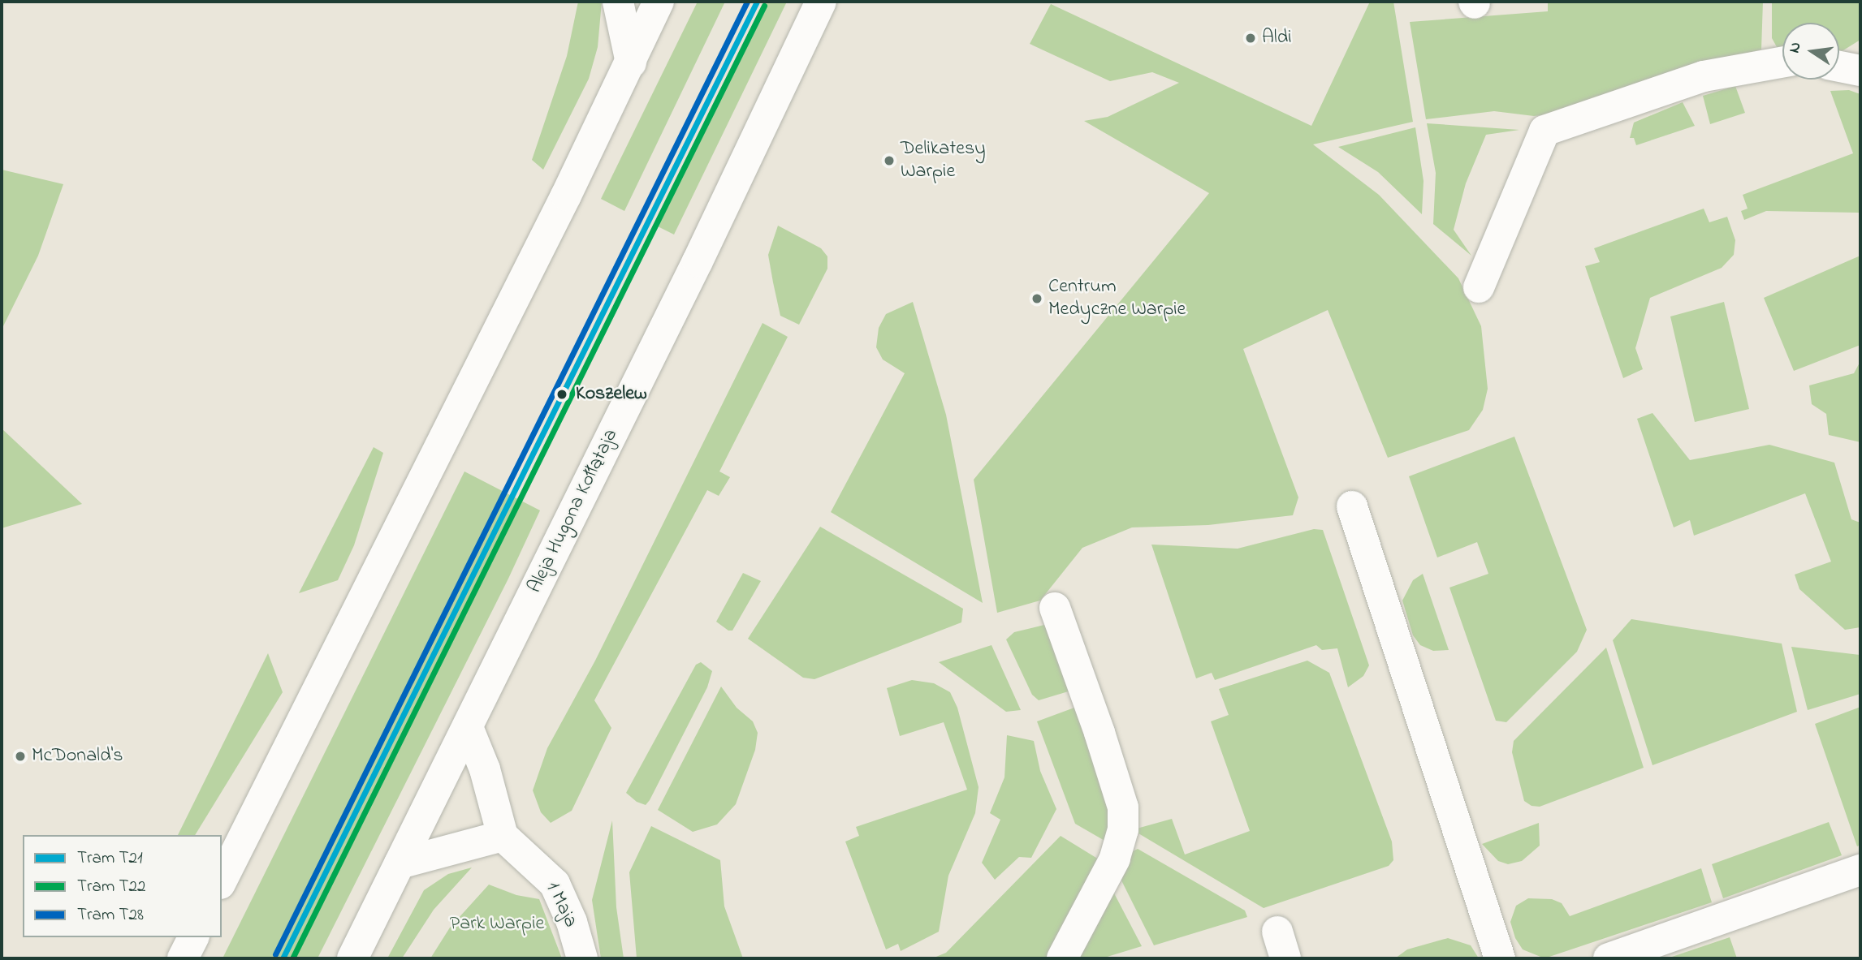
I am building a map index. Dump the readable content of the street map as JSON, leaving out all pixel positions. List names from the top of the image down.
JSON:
{
  "streets": {
    "main road": ["Aleja Hugona Kołłątaja", "1 Maja"]
  },
  "parks": ["Park Warpie"],
  "places": [
    "Aldi",
    "Delikatesy Warpie",
    "Centrum Medyczne Warpie",
    "Koszelew",
    "McDonald's"
  ],
  "lines": ["tram line T21", "tram line T28", "tram line T22"],
  "legend": ["Tram T21", "Tram T22", "Tram T28"],
  "north": "left"
}
